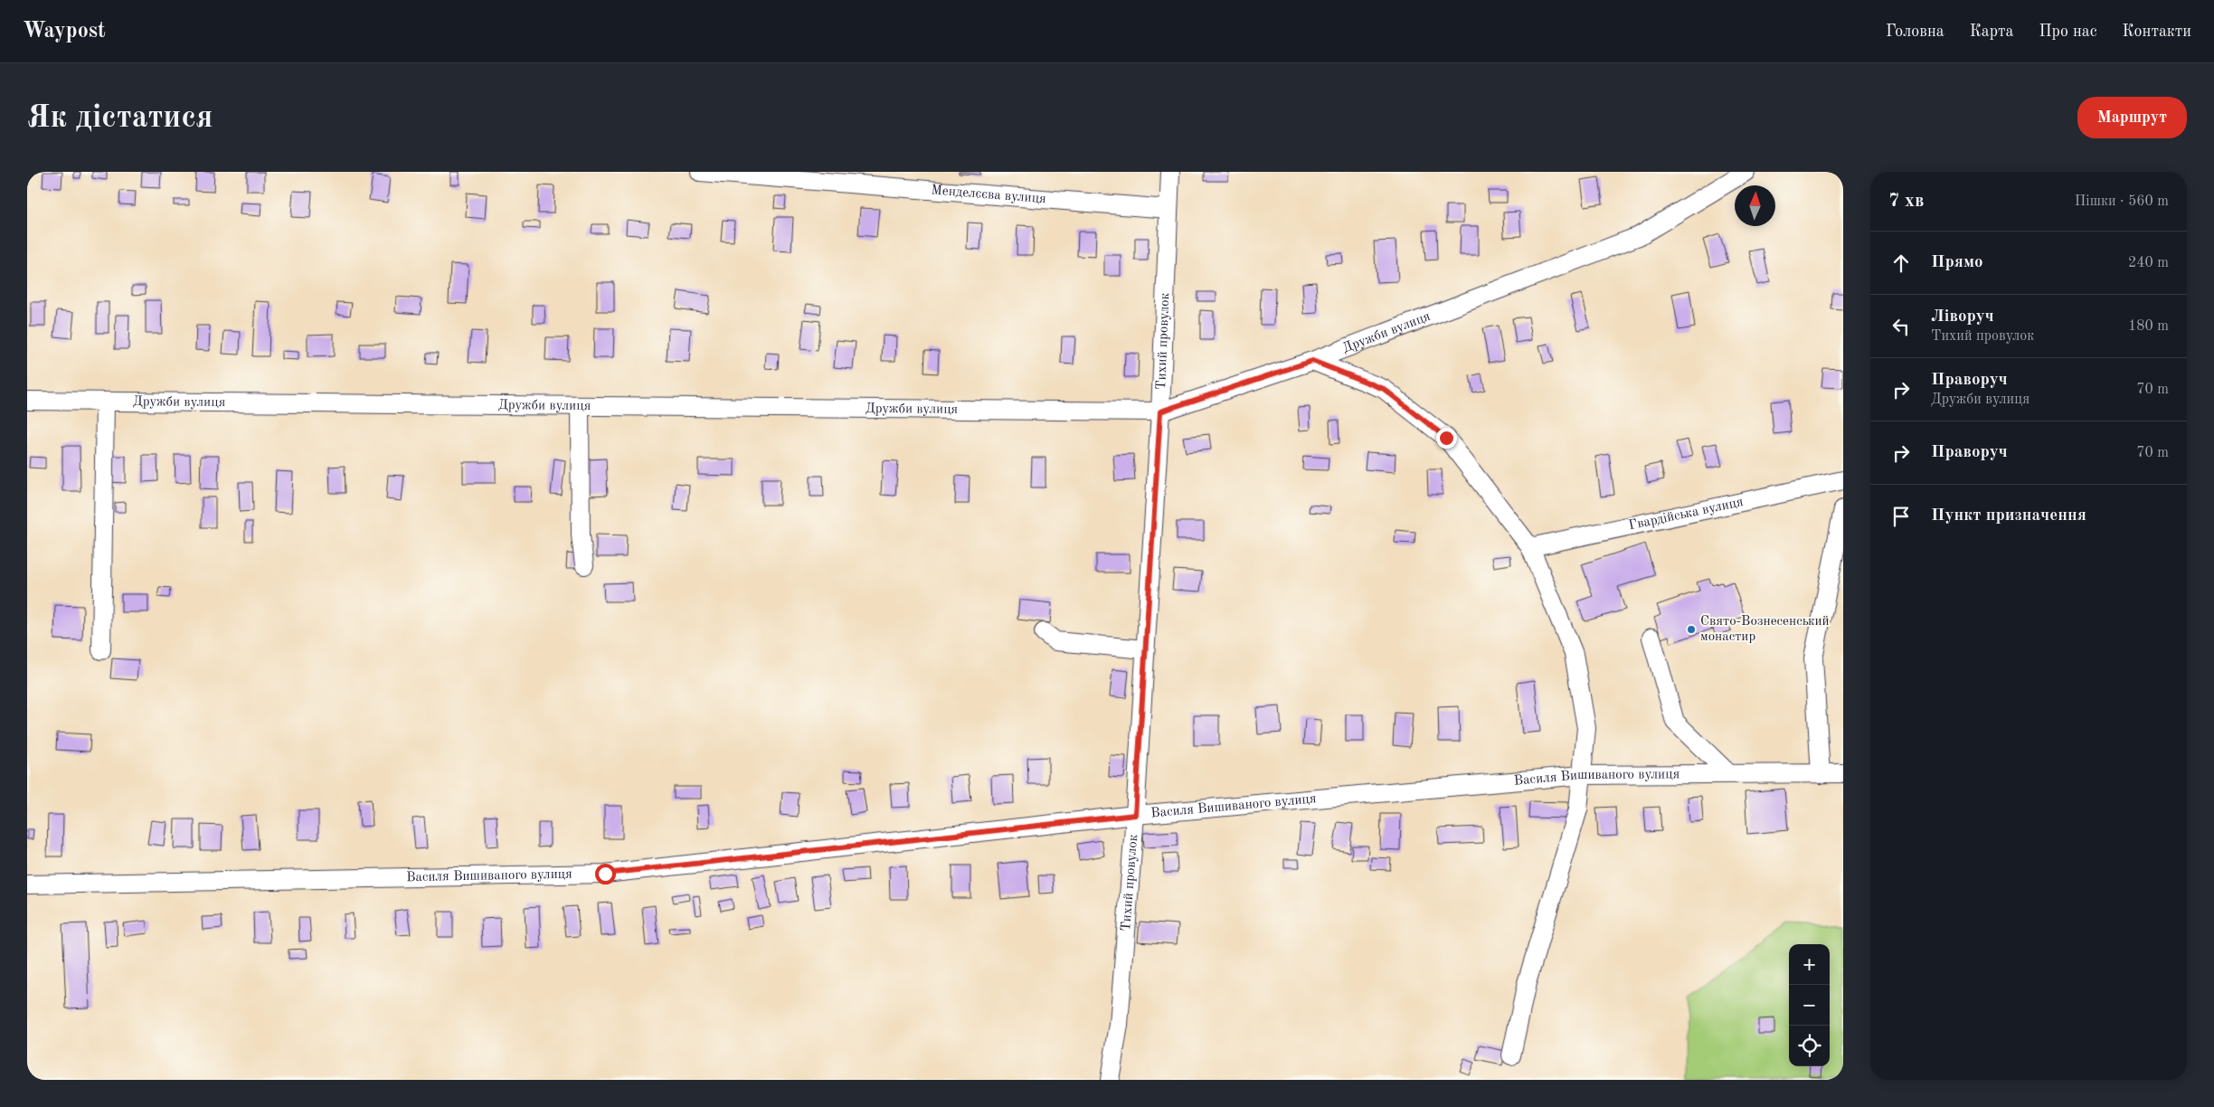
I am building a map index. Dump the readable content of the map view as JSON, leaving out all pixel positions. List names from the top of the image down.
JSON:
{
  "streets": {
    "street": [
      "Менделєєва вулиця",
      "Дружби вулиця",
      "Тихий провулок",
      "Гвардійська вулиця",
      "Василя Вишиваного вулиця"
    ]
  },
  "crossings": [
    ["Менделєєва вулиця", "Тихий провулок"],
    ["Дружби вулиця", "Тихий провулок"],
    ["Тихий провулок", "Василя Вишиваного вулиця"]
  ],
  "places": ["Cвято-Вознесенський монастир"],
  "north": "top",
  "page": {
    "header": "Waypost",
    "nav": [
      "Головна",
      "Карта",
      "Про нас",
      "Контакти"
    ],
    "buttons": "Маршрут",
    "title": "Як дістатися",
    "heading": ["7 хв", "Пішки · 560 m"],
    "list": [
      ["Прямо", "240 m"],
      ["Ліворуч", "Тихий провулок", "180 m"],
      ["Праворуч", "Дружби вулиця", "70 m"],
      ["Праворуч", "70 m"],
      "Пункт призначення"
    ],
    "map_buttons": ["+", "−"]
  }
}
